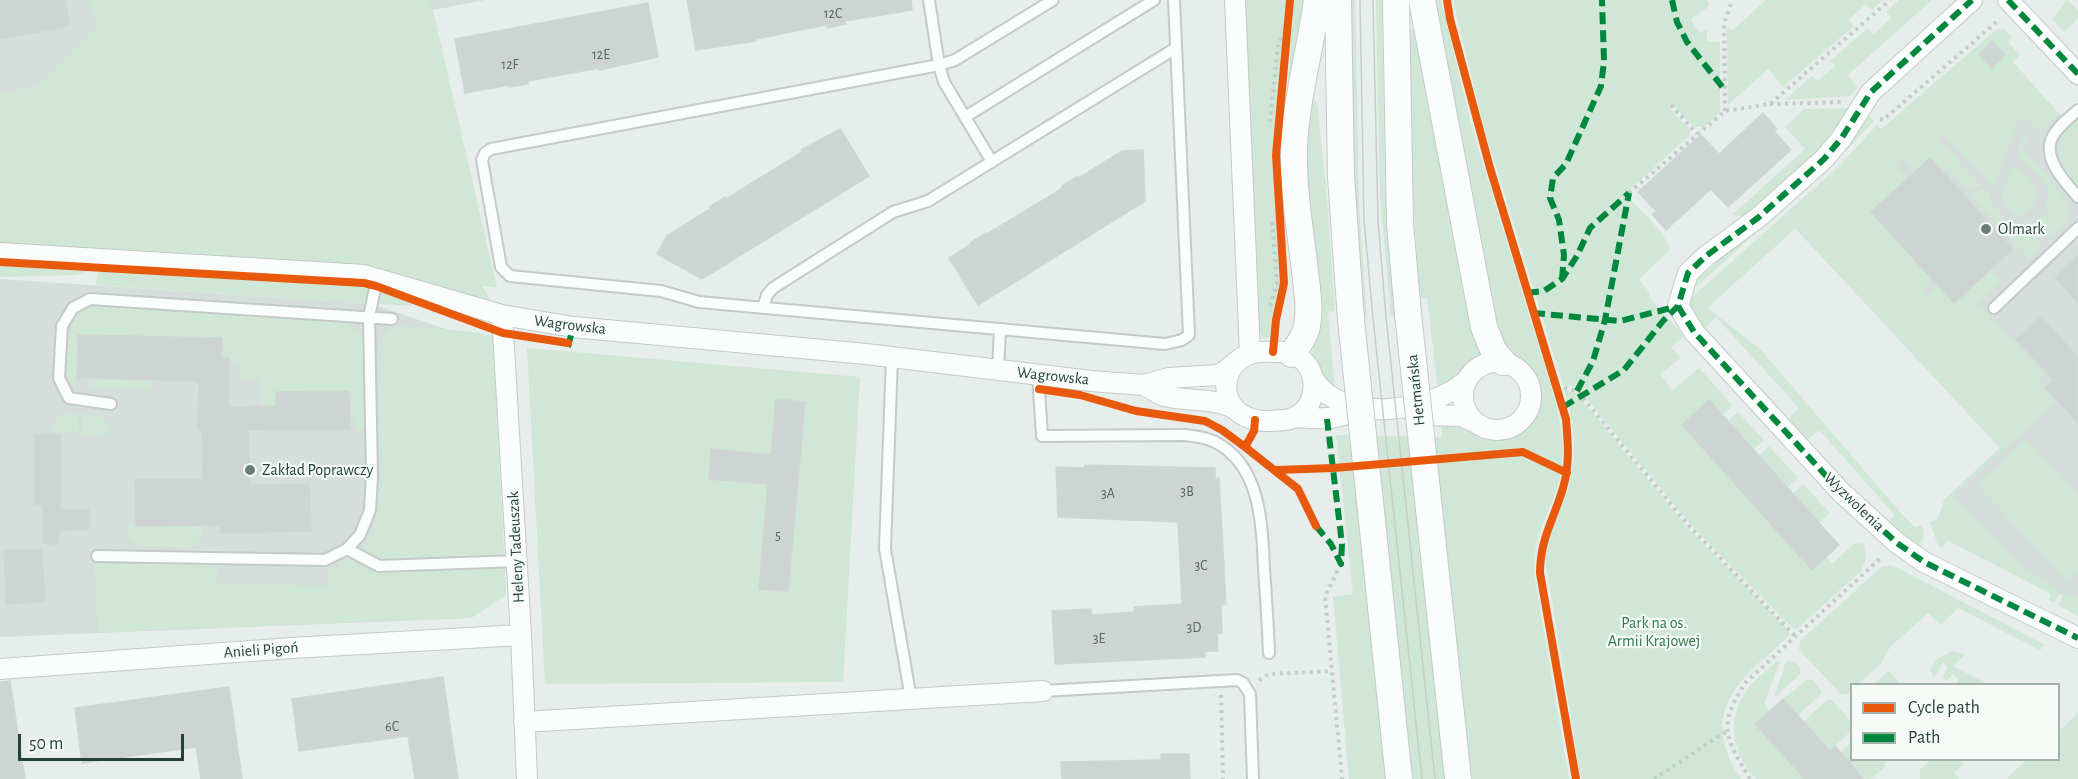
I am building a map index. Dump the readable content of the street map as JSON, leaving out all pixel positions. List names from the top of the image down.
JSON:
{
  "streets": {
    "street": [
      "Wagrowska",
      "Hetmańska",
      "Wyzwolenia",
      "Heleny Tadeuszak",
      "Anieli Pigoń"
    ]
  },
  "crossings": [
    ["Wagrowska", "Heleny Tadeuszak"],
    ["Heleny Tadeuszak", "Anieli Pigoń"]
  ],
  "parks": ["Park na os. Armii Krajowej"],
  "places": ["Olmark", "Zakład Poprawczy"],
  "house_numbers": [
    "12C",
    "12E",
    "12F",
    "3B",
    "3A",
    "5",
    "3C",
    "3D",
    "3E",
    "6C"
  ],
  "legend": ["Cycle path", "Path"],
  "scale_bar": "50 m"
}
